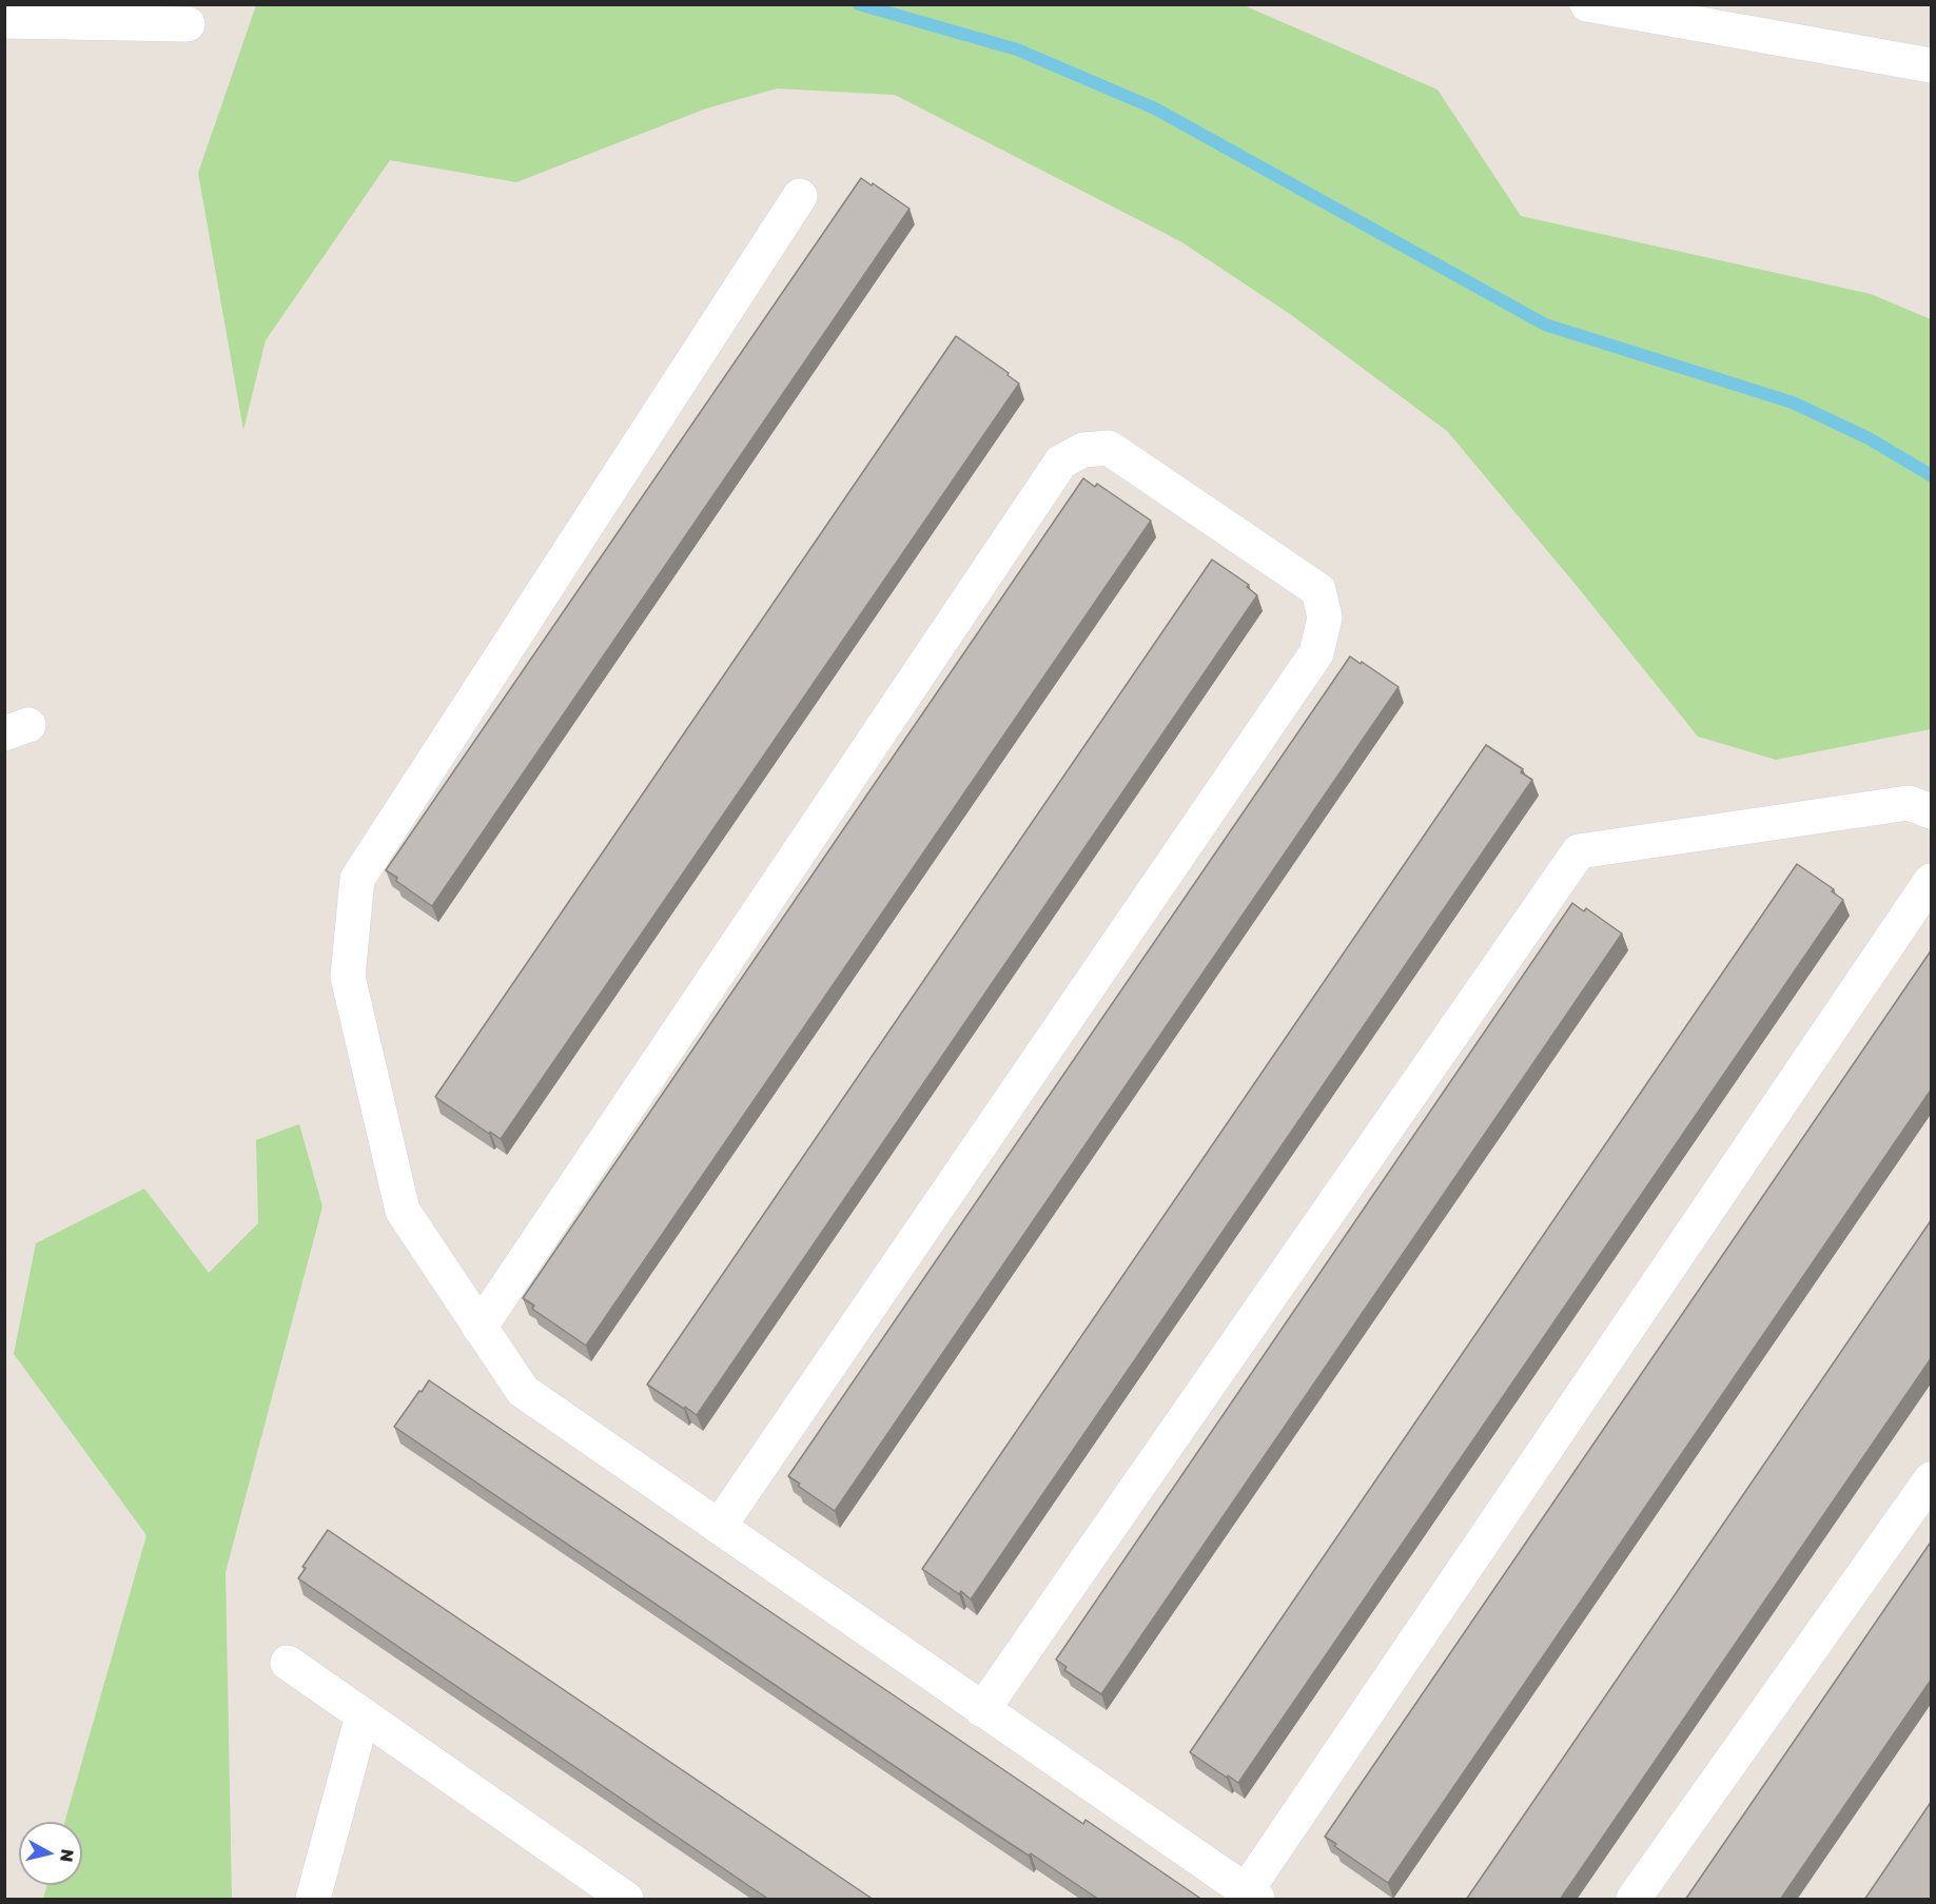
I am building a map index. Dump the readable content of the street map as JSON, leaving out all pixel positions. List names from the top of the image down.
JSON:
{
  "north": "right"
}
